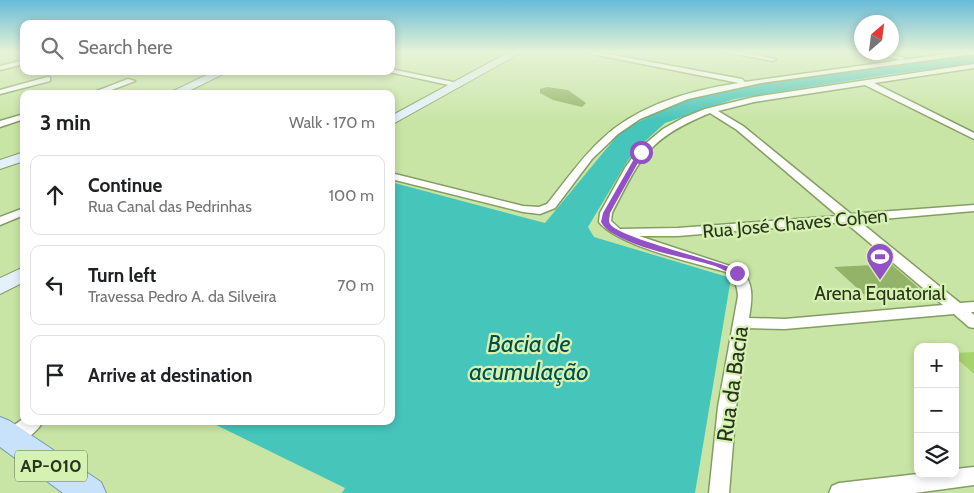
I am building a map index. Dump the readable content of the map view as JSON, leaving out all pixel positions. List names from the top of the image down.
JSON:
{
  "streets": {
    "main road": ["AP-010"],
    "street": ["Rua José Chaves Cohen", "Rua da Bacia"]
  },
  "crossings": [
    ["Rua José Chaves Cohen", "Rua da Bacia"]
  ],
  "water": ["Bacia de acumulação"],
  "places": {
    "sports": ["Arena Equatorial"]
  },
  "north": "top right",
  "page": {
    "search": "Search here",
    "heading": ["3 min", "Walk · 170 m"],
    "list": [
      ["Continue", "Rua Canal das Pedrinhas", "100 m"],
      ["Turn left", "Travessa Pedro A. da Silveira", "70 m"],
      "Arrive at destination"
    ],
    "map_buttons": ["+", "−"]
  }
}
